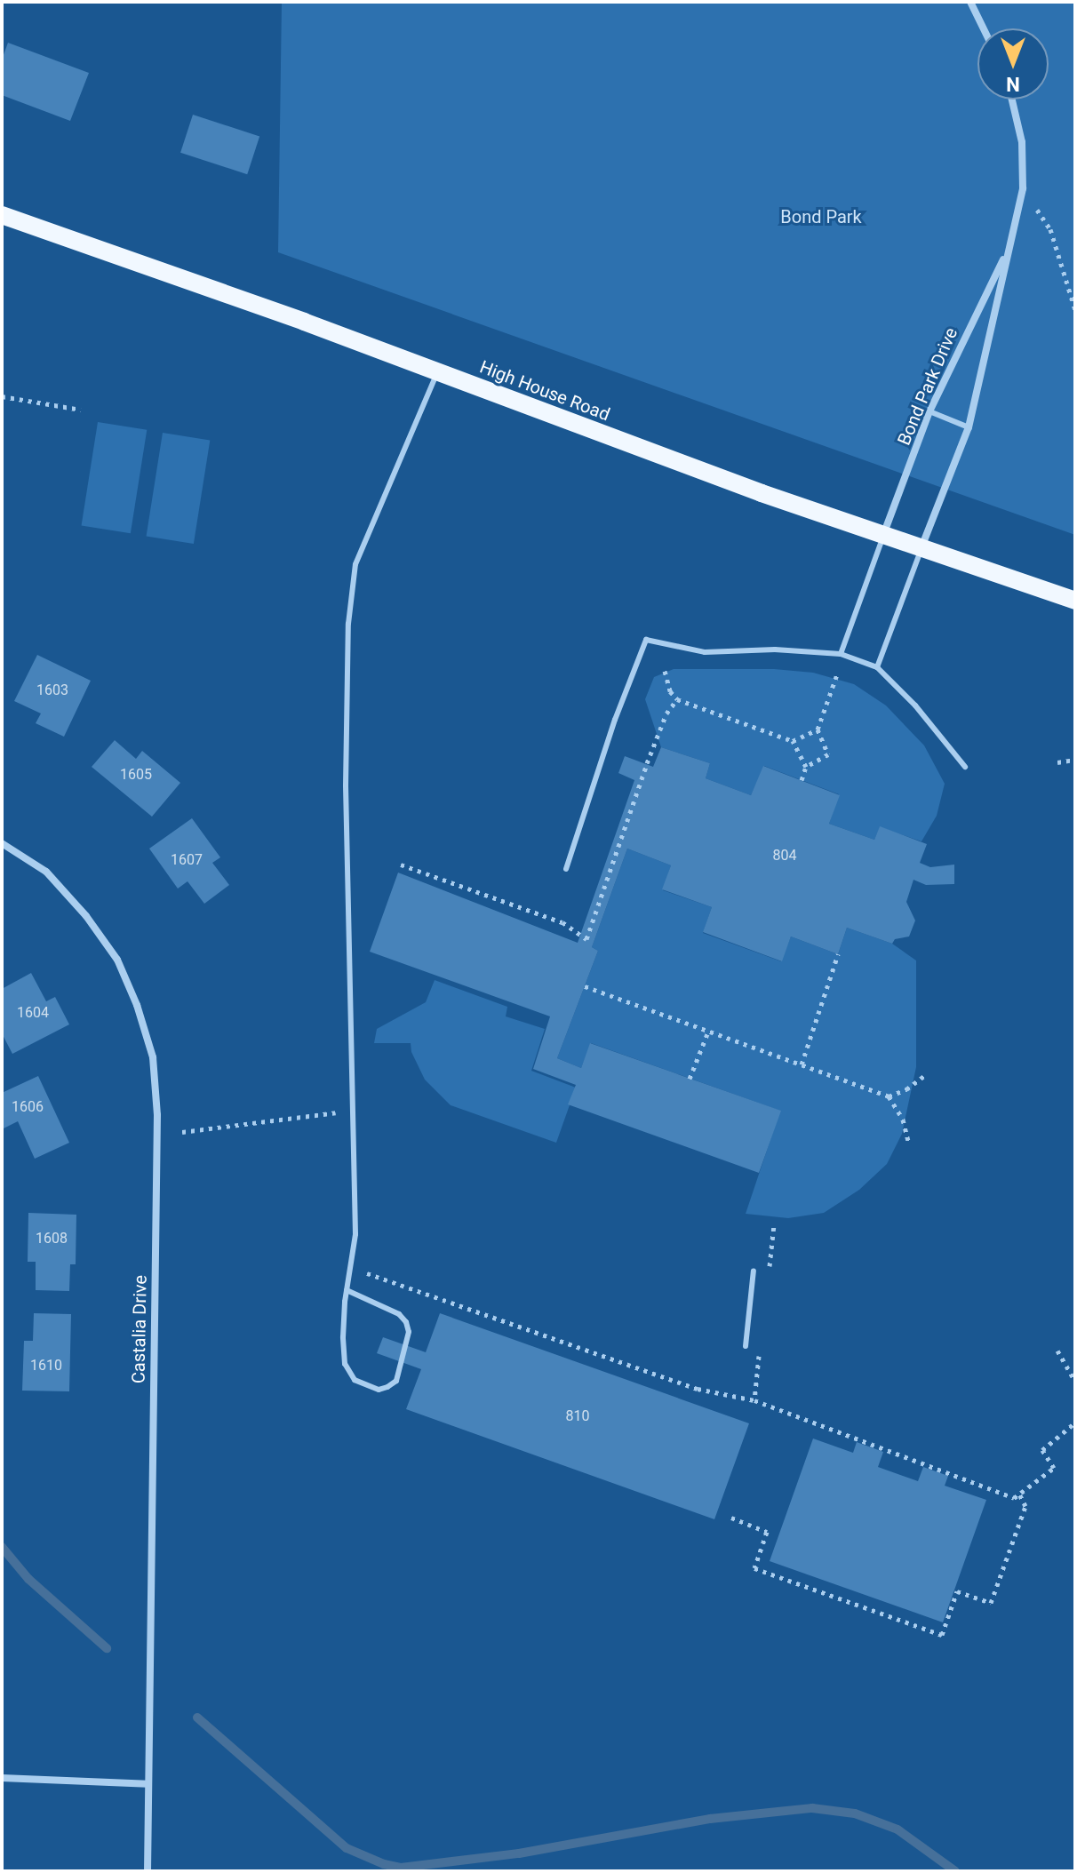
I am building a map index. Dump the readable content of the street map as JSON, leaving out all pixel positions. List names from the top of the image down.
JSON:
{
  "streets": {
    "main road": ["High House Road"],
    "street": ["Bond Park Drive", "Castalia Drive"]
  },
  "crossings": [
    ["Bond Park Drive", "High House Road"]
  ],
  "parks": ["Bond Park"],
  "house_numbers": [
    "1603",
    "1605",
    "804",
    "1607",
    "1604",
    "1606",
    "1608",
    "1610",
    "810"
  ],
  "north": "bottom"
}
